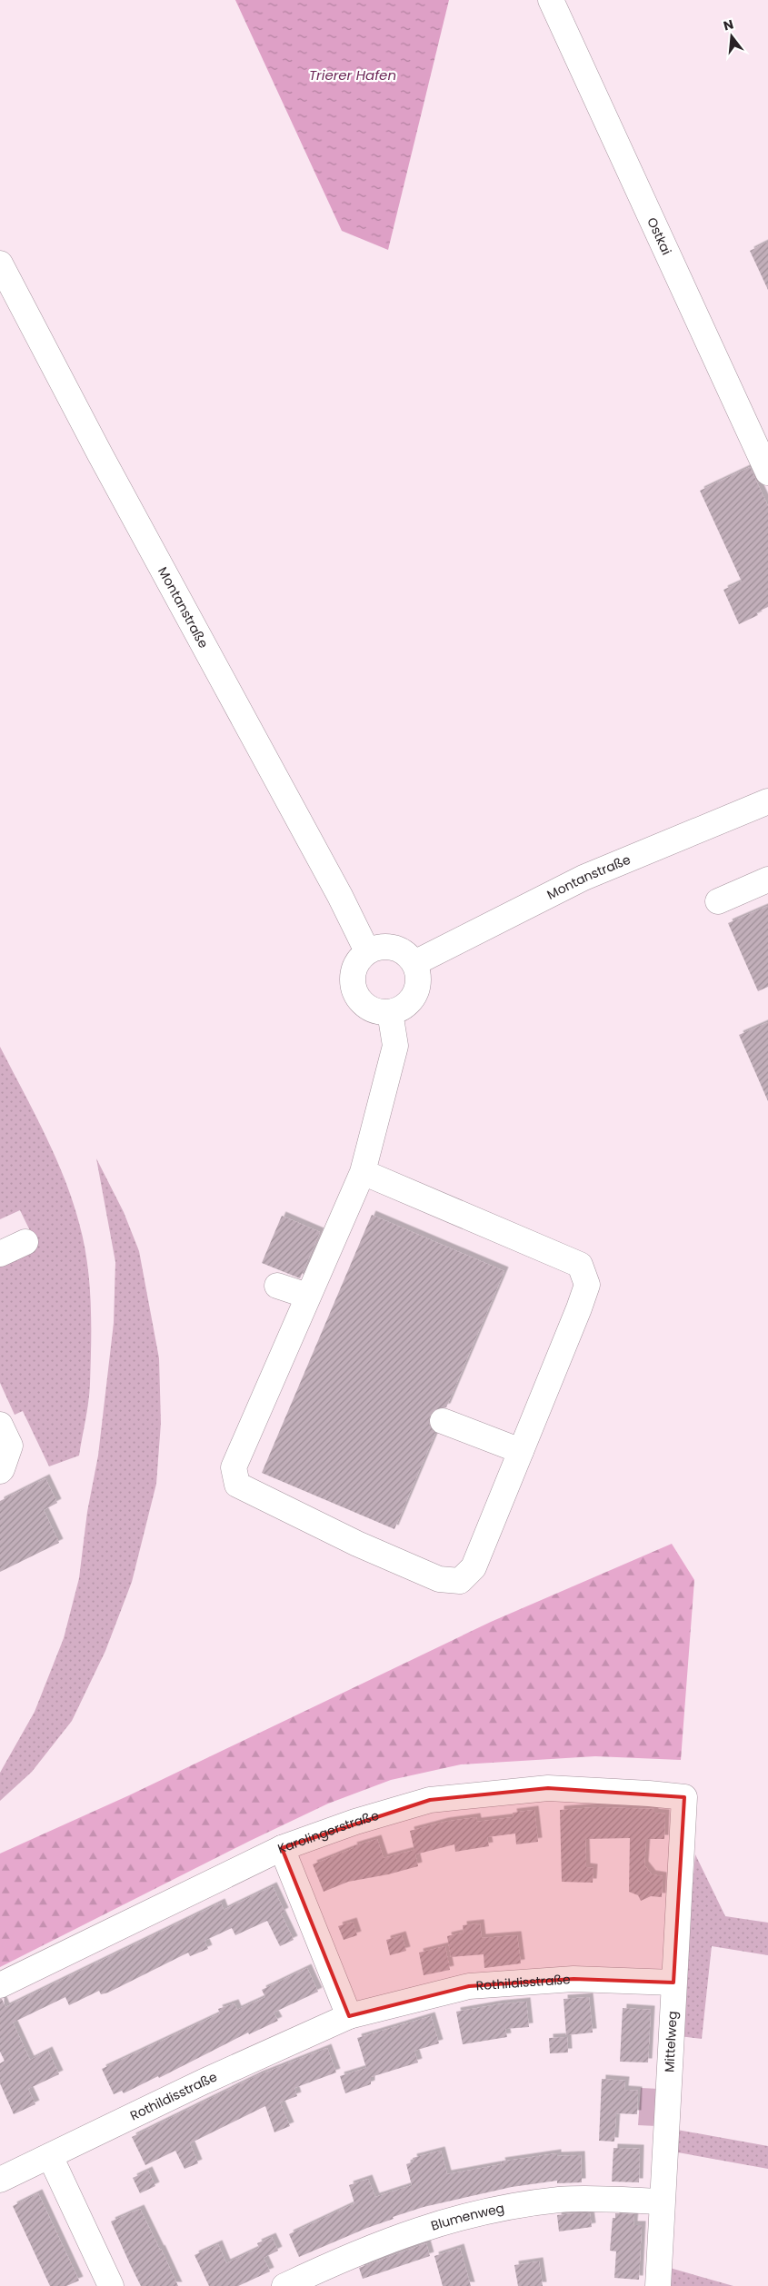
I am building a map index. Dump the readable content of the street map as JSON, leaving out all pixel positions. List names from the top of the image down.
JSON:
{
  "streets": {
    "street": [
      "Ostkai",
      "Montanstraße",
      "Karolingerstraße",
      "Rothildisstraße",
      "Mittelweg",
      "Blumenweg"
    ]
  },
  "crossings": [
    ["Karolingerstraße", "Mittelweg"],
    ["Rothildisstraße", "Mittelweg"],
    ["Mittelweg", "Blumenweg"]
  ],
  "water": ["Trierer Hafen"],
  "north": "top"
}
